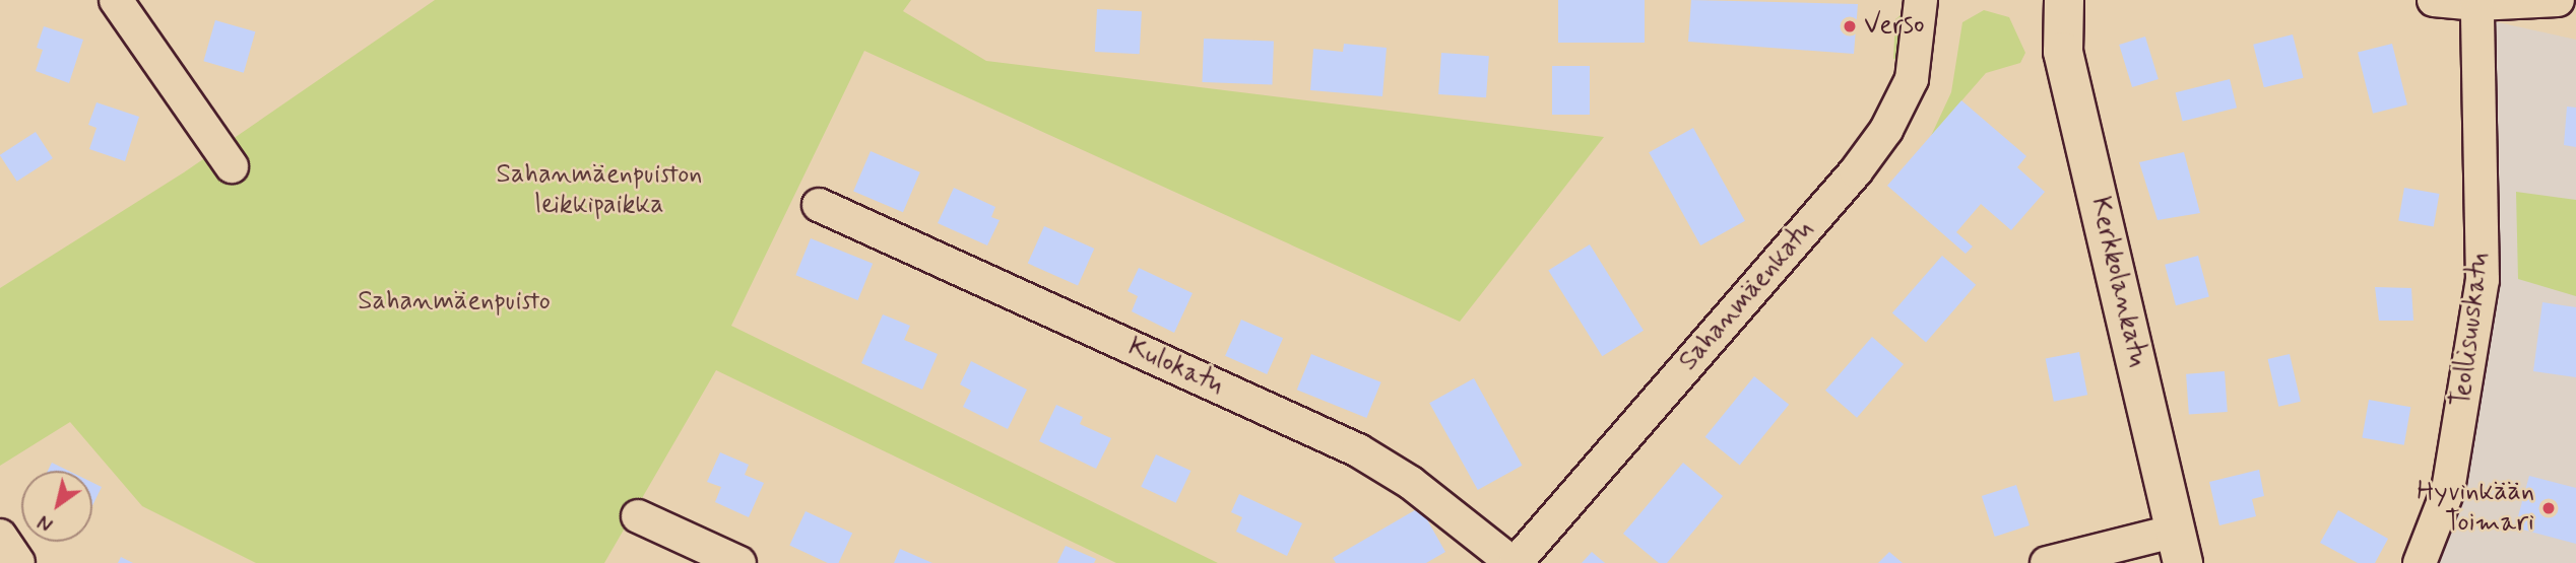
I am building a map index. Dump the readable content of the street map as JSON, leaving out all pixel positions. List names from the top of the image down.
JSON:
{
  "streets": {
    "main road": ["Kerkkolankatu"],
    "street": ["Sahanmäenkatu", "Teollisuuskatu", "Kulokatu"]
  },
  "crossings": [
    ["Sahanmäenkatu", "Kulokatu"]
  ],
  "parks": ["Sahanmäenpuiston leikkipaikka", "Sahanmäenpuisto"],
  "places": ["Verso", "Hyvinkään Toimari"],
  "north": "bottom left"
}
